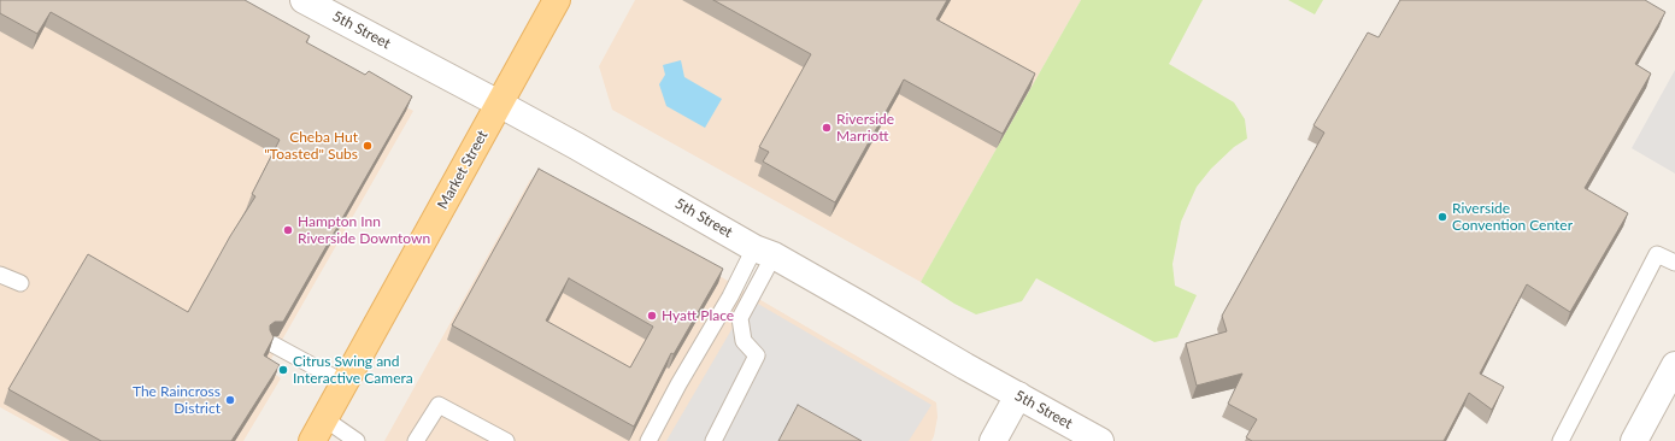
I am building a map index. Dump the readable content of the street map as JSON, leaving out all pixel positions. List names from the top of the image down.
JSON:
{
  "streets": {
    "main road": ["Market Street"],
    "street": ["5th Street"]
  },
  "crossings": [
    ["5th Street", "Market Street"]
  ],
  "places": [
    "Riverside Marriott",
    "Cheba Hut \"Toasted\" Subs",
    "Riverside Convention Center",
    "Hampton Inn Riverside Downtown",
    "Hyatt Place",
    "Citrus Swing and Interactive Camera",
    "The Raincross District"
  ]
}
